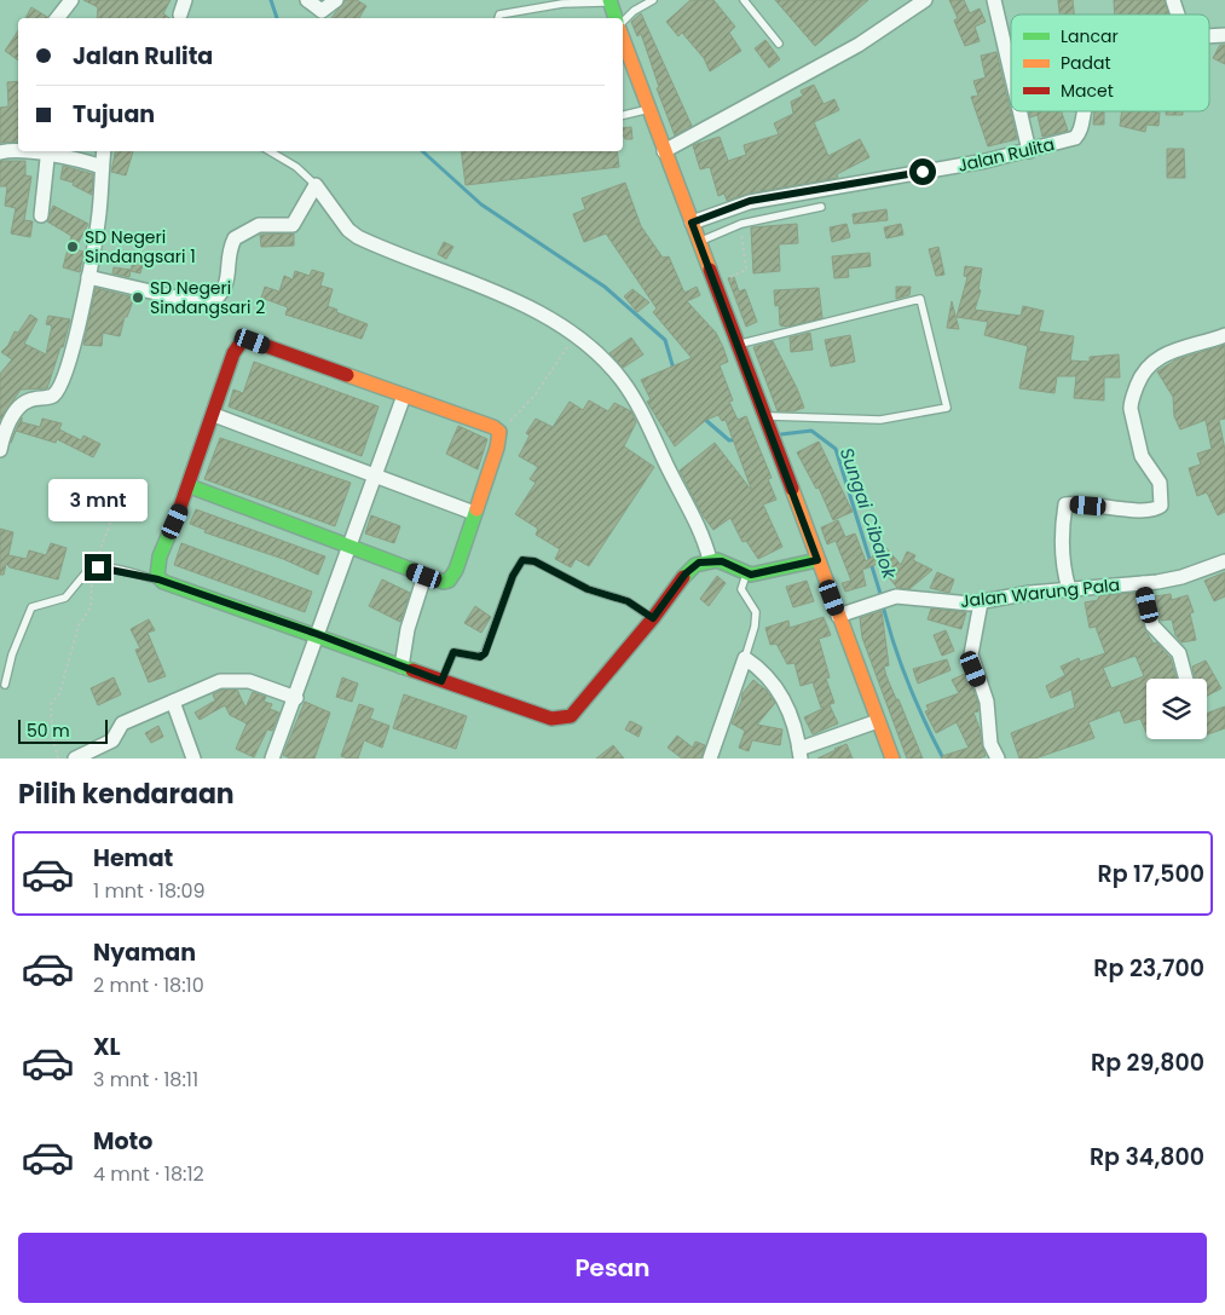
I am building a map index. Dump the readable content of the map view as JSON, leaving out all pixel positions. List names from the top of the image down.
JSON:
{
  "streets": {
    "street": ["Jalan Rulita", "Jalan Warung Pala"]
  },
  "water": ["Sungai Cibalok"],
  "places": ["SD Negeri Sindangsari 1", "SD Negeri Sindangsari 2"],
  "legend": ["Lancar", "Padat", "Macet"],
  "scale_bar": "50 m",
  "page": {
    "banner": ["Jalan Rulita", "Tujuan"],
    "bubble": "3 mnt",
    "scale": "50 m",
    "heading": "Pilih kendaraan",
    "list": [
      {
        "name": "Hemat",
        "note": "1 mnt · 18:09",
        "value": "Rp 17,500"
      },
      {
        "name": "Nyaman",
        "note": "2 mnt · 18:10",
        "value": "Rp 23,700"
      },
      {
        "name": "XL",
        "note": "3 mnt · 18:11",
        "value": "Rp 29,800"
      },
      {
        "name": "Moto",
        "note": "4 mnt · 18:12",
        "value": "Rp 34,800"
      }
    ],
    "buttons": "Pesan"
  }
}
